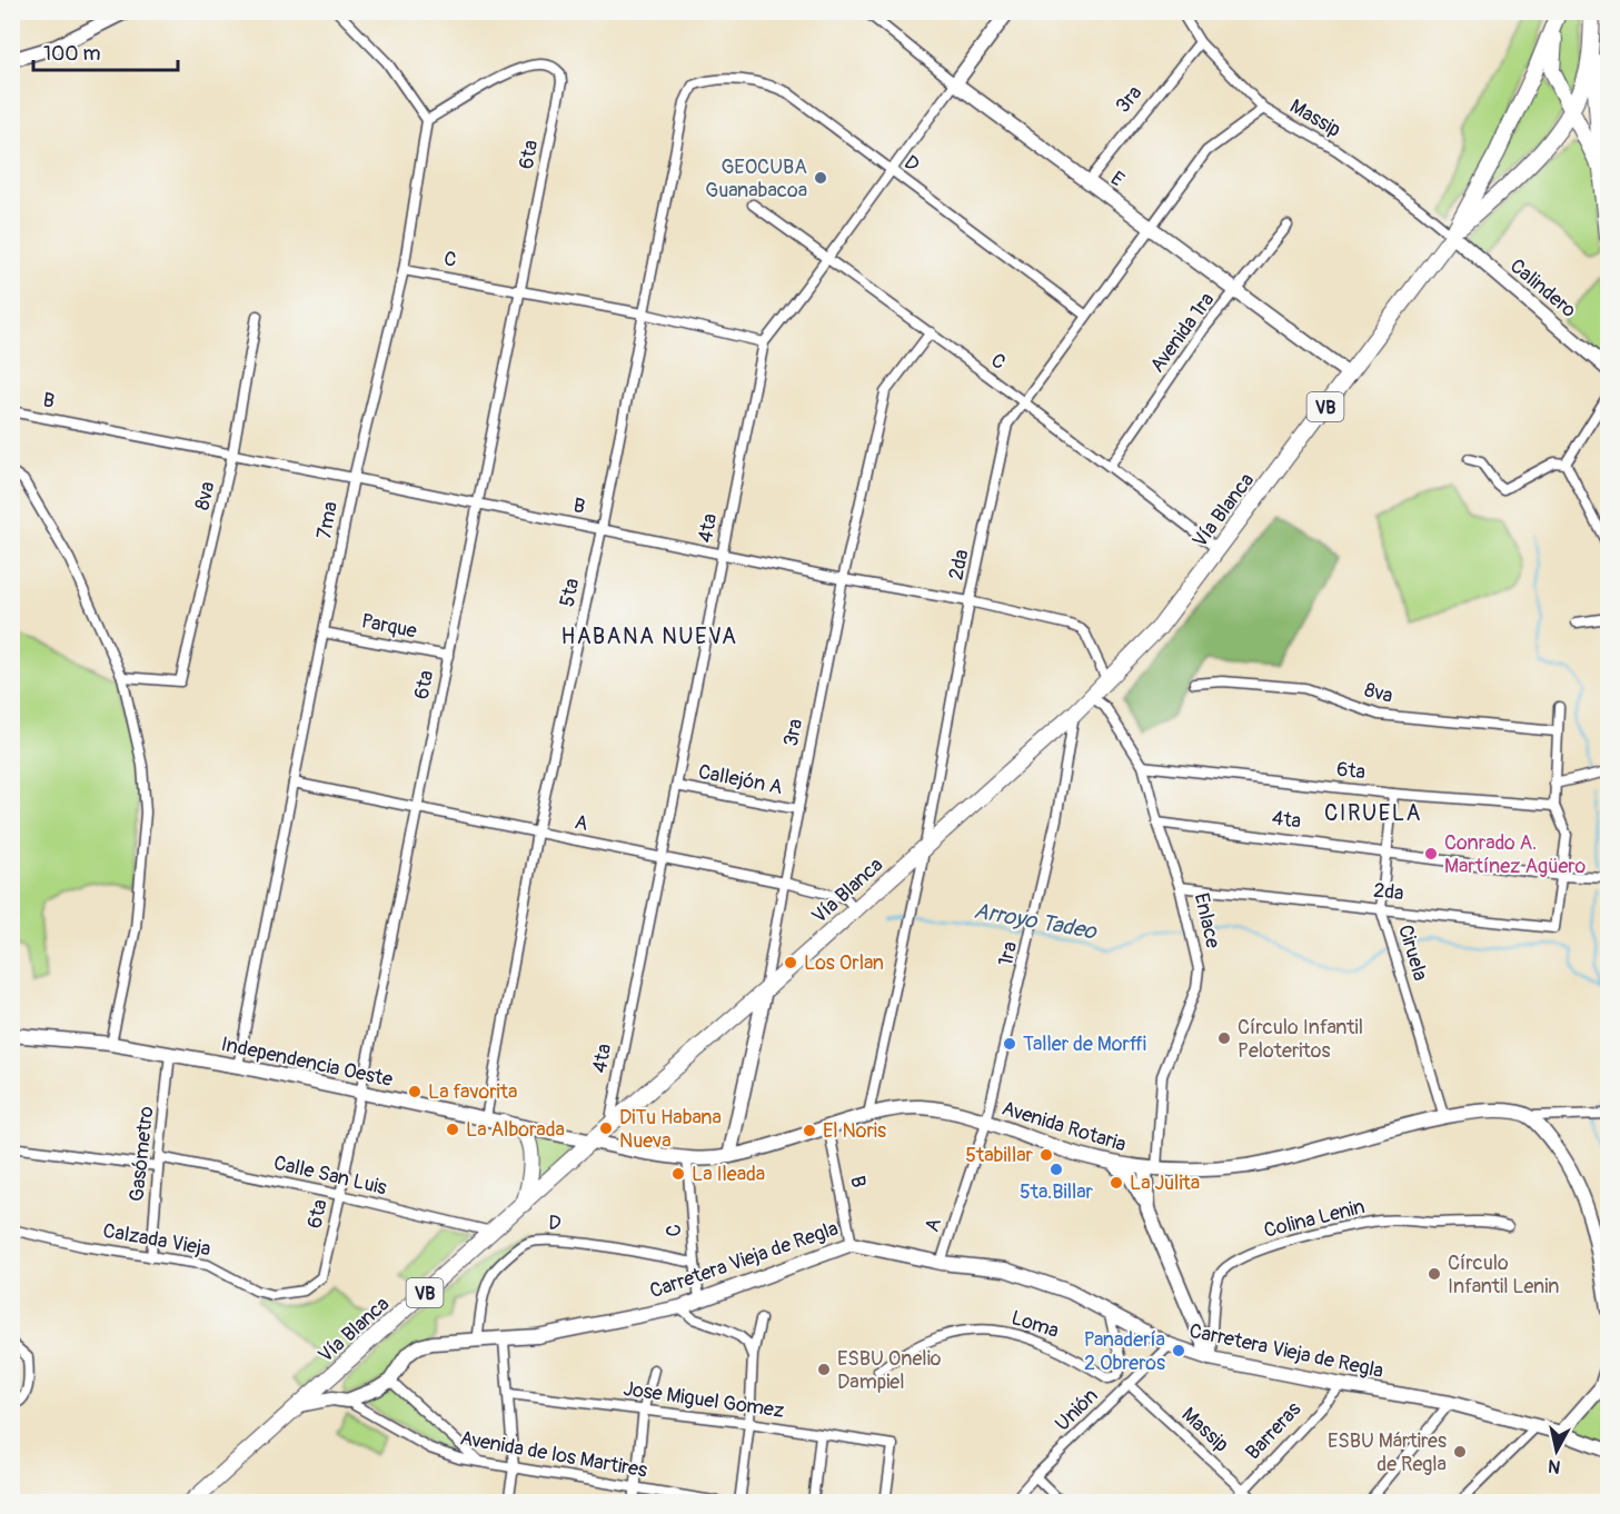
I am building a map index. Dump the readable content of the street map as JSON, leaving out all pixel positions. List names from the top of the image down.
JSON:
{
  "streets": {
    "main road": ["VB", "Vía Blanca"],
    "street": [
      "3ra",
      "Massip",
      "6ta",
      "D",
      "E",
      "C",
      "Calindero",
      "Avenida 1ra",
      "B",
      "8va",
      "7ma",
      "4ta",
      "2da",
      "5ta",
      "Parque",
      "Callejón A",
      "A",
      "Enlace",
      "Ciruela",
      "1ra",
      "Independencia Oeste",
      "Avenida Rotaria",
      "Gasómetro",
      "Calle San Luis",
      "Colina Lenin",
      "Calzada Vieja",
      "Carretera Vieja de Regla",
      "Loma",
      "Jose Miguel Gomez",
      "Unión",
      "Barreras",
      "Avenida de los Martires"
    ]
  },
  "crossings": [
    ["3ra", "Massip"],
    ["3ra", "E"],
    ["3ra", "C"],
    ["3ra", "B"],
    ["3ra", "Vía Blanca"],
    ["3ra", "Callejón A"],
    ["3ra", "A"],
    ["3ra", "Avenida Rotaria"],
    ["Massip", "Calindero"],
    ["Massip", "Vía Blanca"],
    ["Massip", "2da"],
    ["Massip", "Unión"],
    ["Massip", "Barreras"],
    ["6ta", "C"],
    ["6ta", "B"],
    ["6ta", "7ma"],
    ["6ta", "Parque"],
    ["6ta", "A"],
    ["6ta", "Enlace"],
    ["6ta", "Ciruela"],
    ["6ta", "Independencia Oeste"],
    ["6ta", "Calle San Luis"],
    ["6ta", "Calzada Vieja"],
    ["D", "C"],
    ["D", "4ta"],
    ["D", "2da"],
    ["D", "5ta"],
    ["D", "Carretera Vieja de Regla"],
    ["E", "Avenida 1ra"],
    ["E", "Vía Blanca"],
    ["E", "4ta"],
    ["E", "2da"],
    ["C", "Avenida 1ra"],
    ["C", "Vía Blanca"],
    ["C", "7ma"],
    ["C", "4ta"],
    ["C", "2da"],
    ["C", "5ta"],
    ["C", "Avenida Rotaria"],
    ["C", "Carretera Vieja de Regla"],
    ["Calindero", "Vía Blanca"],
    ["B", "8va"],
    ["B", "Vía Blanca"],
    ["B", "7ma"],
    ["B", "4ta"],
    ["B", "2da"],
    ["B", "5ta"],
    ["B", "Avenida Rotaria"],
    ["B", "Carretera Vieja de Regla"],
    ["Vía Blanca", "4ta"],
    ["Vía Blanca", "2da"],
    ["Vía Blanca", "A"],
    ["Vía Blanca", "Enlace"],
    ["Vía Blanca", "1ra"],
    ["Vía Blanca", "Independencia Oeste"],
    ["Vía Blanca", "Avenida Rotaria"],
    ["Vía Blanca", "Calle San Luis"],
    ["Vía Blanca", "Carretera Vieja de Regla"],
    ["7ma", "Parque"],
    ["7ma", "A"],
    ["7ma", "Independencia Oeste"],
    ["4ta", "2da"],
    ["4ta", "Callejón A"],
    ["4ta", "A"],
    ["4ta", "Enlace"],
    ["4ta", "Ciruela"],
    ["2da", "Enlace"],
    ["2da", "Ciruela"],
    ["2da", "Avenida Rotaria"],
    ["5ta", "A"],
    ["5ta", "Independencia Oeste"],
    ["A", "1ra"],
    ["A", "Avenida Rotaria"],
    ["A", "Carretera Vieja de Regla"],
    ["Enlace", "Avenida Rotaria"],
    ["Enlace", "Colina Lenin"],
    ["Enlace", "Carretera Vieja de Regla"],
    ["Ciruela", "Avenida Rotaria"],
    ["1ra", "Avenida Rotaria"],
    ["Independencia Oeste", "Avenida Rotaria"],
    ["Independencia Oeste", "Gasómetro"],
    ["Gasómetro", "Calle San Luis"],
    ["Gasómetro", "Calzada Vieja"],
    ["Colina Lenin", "Carretera Vieja de Regla"],
    ["Carretera Vieja de Regla", "Loma"],
    ["Carretera Vieja de Regla", "Unión"],
    ["Carretera Vieja de Regla", "Barreras"],
    ["Carretera Vieja de Regla", "Avenida de los Martires"]
  ],
  "districts": ["HABANA NUEVA", "CIRUELA"],
  "water": ["Arroyo Tadeo"],
  "places": [
    "GEOCUBA Guanabacoa",
    "Conrado A. Martínez Agüero",
    "Los Orlan",
    "Círculo Infantil Peloteritos",
    "Taller de Morffi",
    "La favorita",
    "DiTu Habana Nueva",
    "La Alborada",
    "El Noris",
    "5tabillar",
    "5ta.Billar",
    "La Ileada",
    "La Julita",
    "Círculo Infantil Lenin",
    "Panadería 2 Obreros",
    "ESBU Onelio Dampiel",
    "ESBU Mártires de Regla"
  ],
  "scale_bar": "100 m",
  "north": "bottom"
}
